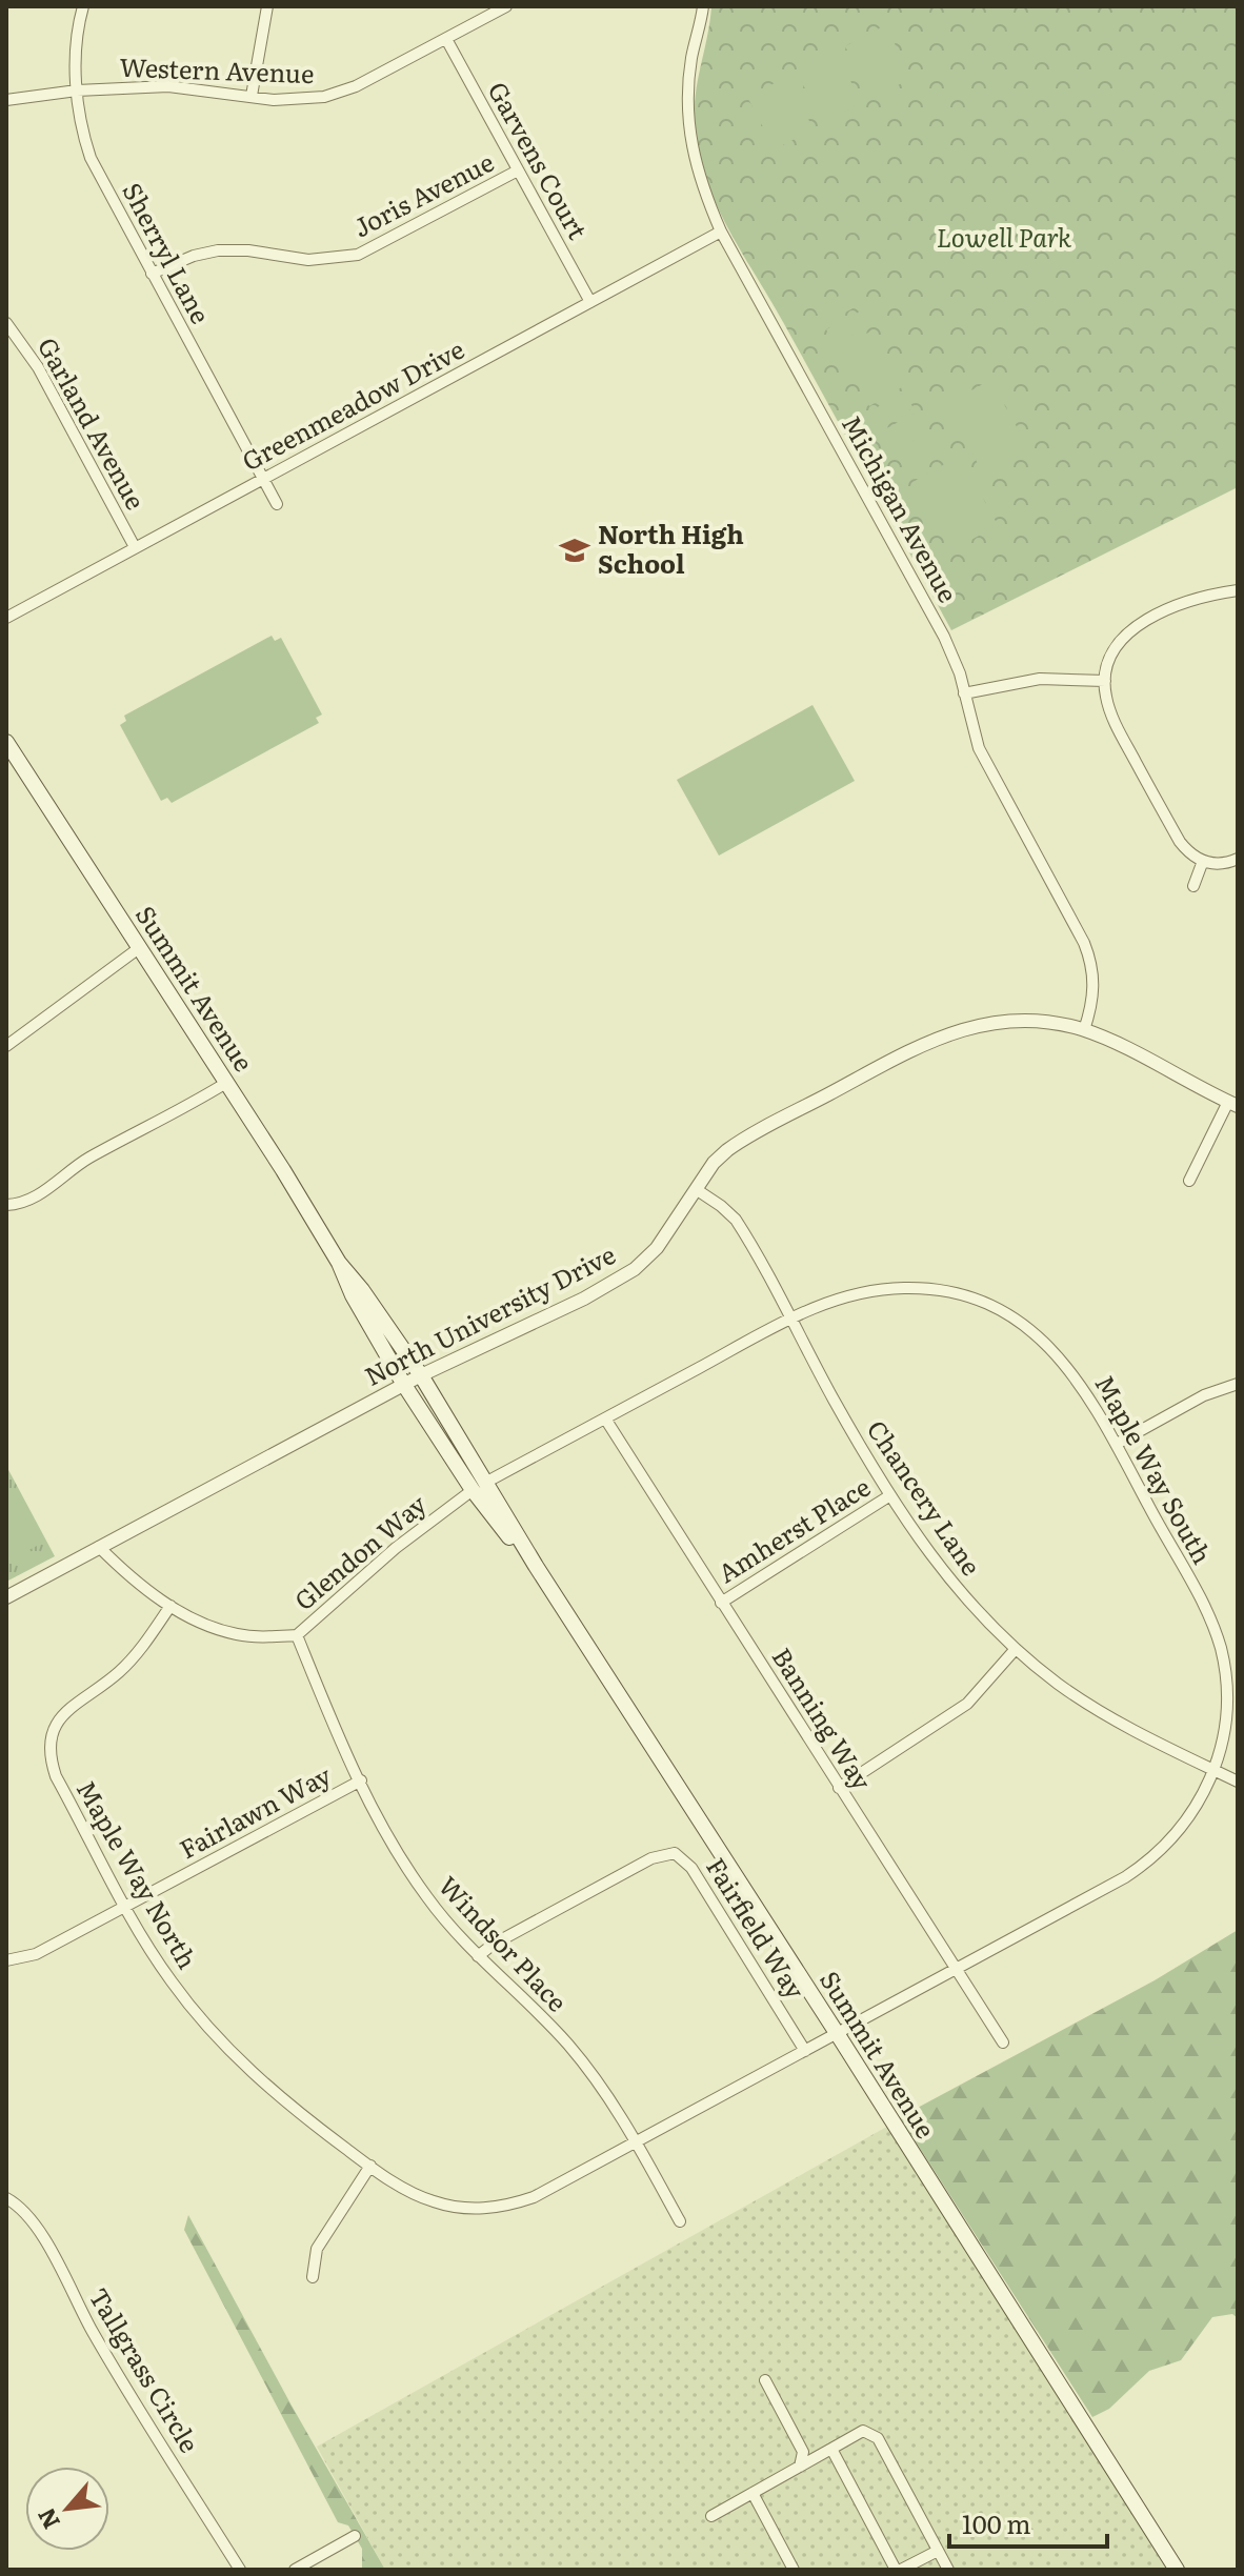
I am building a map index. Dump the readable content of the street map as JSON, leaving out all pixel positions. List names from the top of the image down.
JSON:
{
  "streets": {
    "main road": ["Summit Avenue"],
    "street": [
      "Western Avenue",
      "Garvens Court",
      "Joris Avenue",
      "Sherryl Lane",
      "Greenmeadow Drive",
      "Garland Avenue",
      "Michigan Avenue",
      "North University Drive",
      "Maple Way South",
      "Chancery Lane",
      "Amherst Place",
      "Glendon Way",
      "Banning Way",
      "Fairlawn Way",
      "Maple Way North",
      "Fairfield Way",
      "Windsor Place",
      "Tallgrass Circle"
    ]
  },
  "crossings": [
    ["Western Avenue", "Garvens Court"],
    ["Western Avenue", "Sherryl Lane"],
    ["Garvens Court", "Joris Avenue"],
    ["Garvens Court", "Greenmeadow Drive"],
    ["Joris Avenue", "Sherryl Lane"],
    ["Sherryl Lane", "Greenmeadow Drive"],
    ["Greenmeadow Drive", "Garland Avenue"],
    ["Greenmeadow Drive", "Michigan Avenue"],
    ["Michigan Avenue", "North University Drive"],
    ["Summit Avenue", "North University Drive"],
    ["Summit Avenue", "Maple Way South"],
    ["Summit Avenue", "Glendon Way"],
    ["Summit Avenue", "Maple Way North"],
    ["North University Drive", "Chancery Lane"],
    ["North University Drive", "Glendon Way"],
    ["Maple Way South", "Chancery Lane"],
    ["Maple Way South", "Glendon Way"],
    ["Maple Way South", "Banning Way"],
    ["Maple Way South", "Maple Way North"],
    ["Chancery Lane", "Amherst Place"],
    ["Amherst Place", "Banning Way"],
    ["Glendon Way", "Maple Way North"],
    ["Glendon Way", "Windsor Place"],
    ["Fairlawn Way", "Maple Way North"],
    ["Fairlawn Way", "Windsor Place"],
    ["Maple Way North", "Fairfield Way"],
    ["Maple Way North", "Windsor Place"],
    ["Fairfield Way", "Windsor Place"]
  ],
  "parks": ["Lowell Park"],
  "places": {
    "school or university": ["North High School"]
  },
  "scale_bar": "100 m",
  "north": "bottom left"
}
